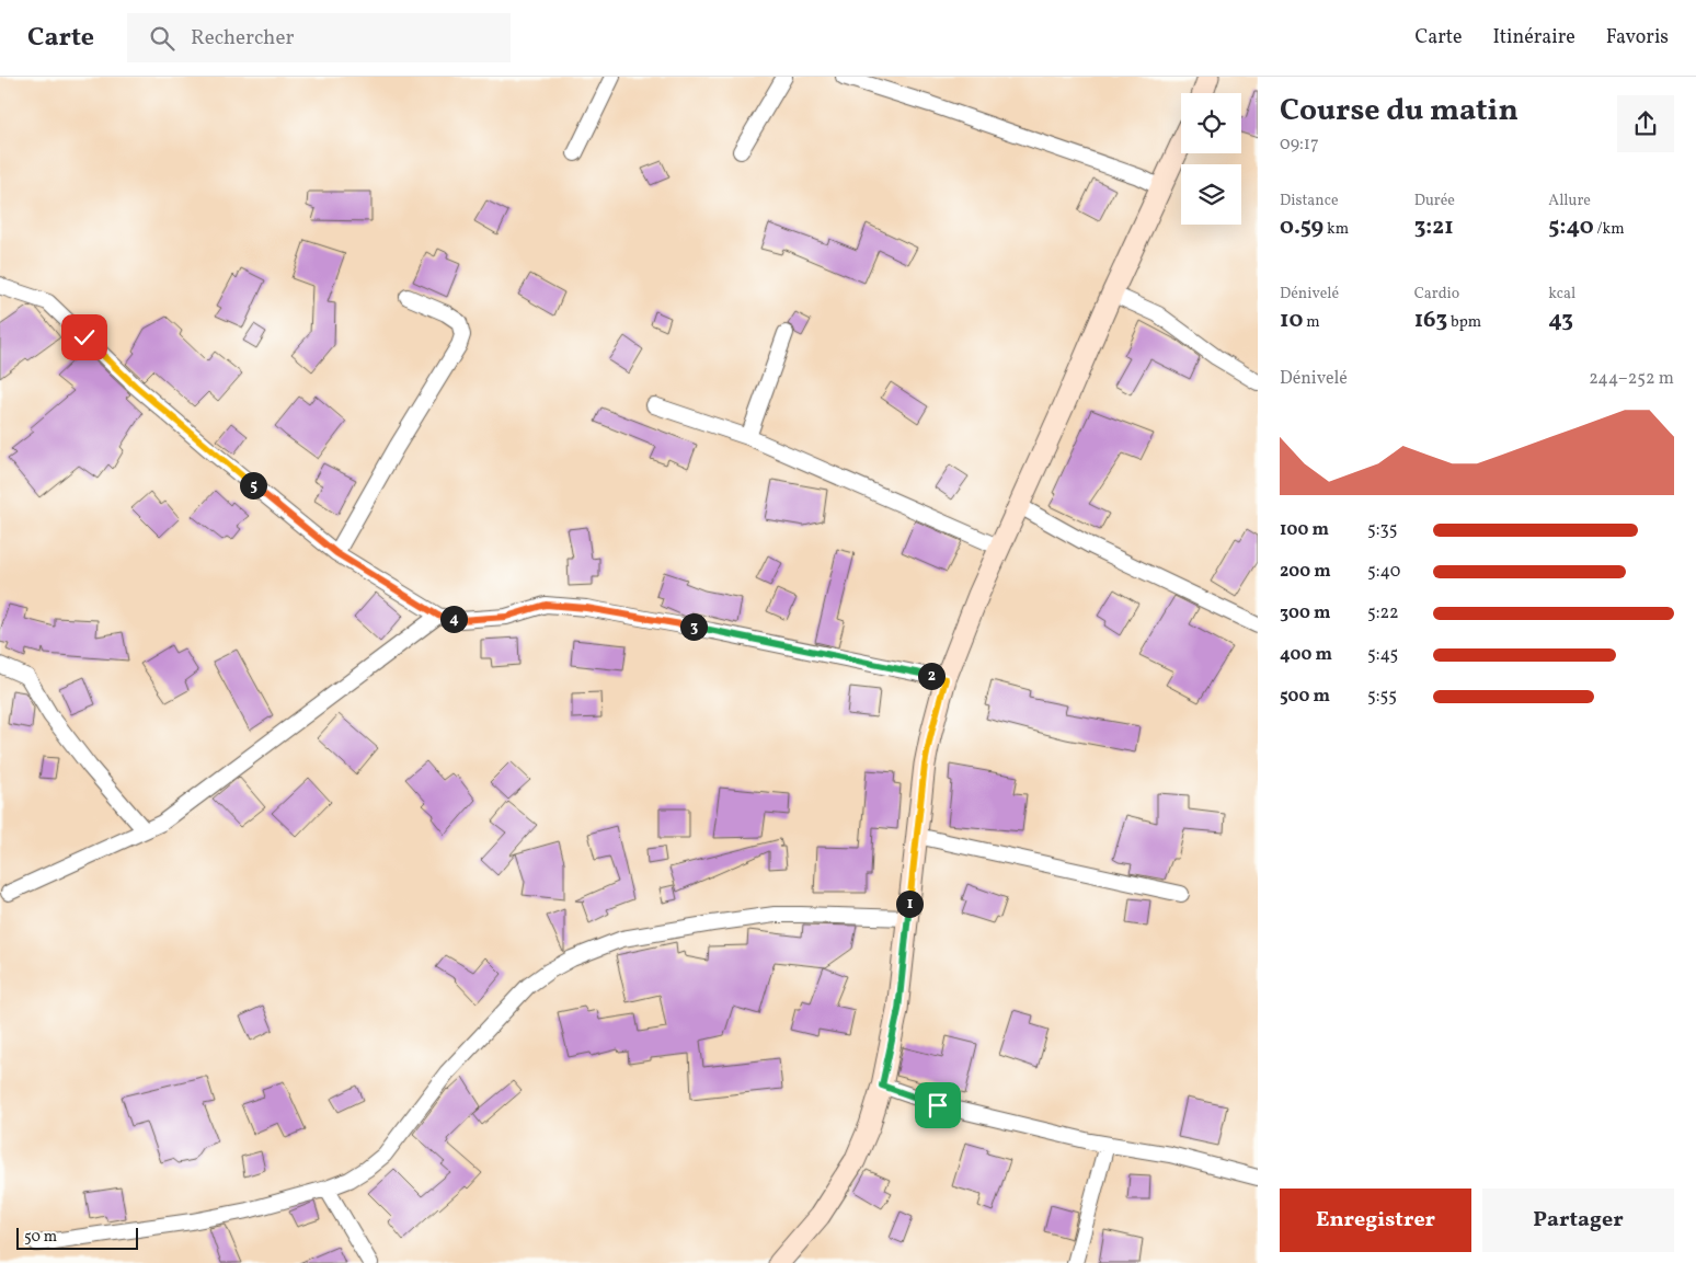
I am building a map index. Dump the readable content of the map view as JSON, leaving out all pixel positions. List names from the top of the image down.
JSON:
{
  "scale_bar": "50 m",
  "page": {
    "header": "Carte",
    "search": "Rechercher",
    "nav": ["Carte", "Itinéraire", "Favoris"],
    "heading": ["Course du matin", "09:17"],
    "stats": [
      ["Distance", "0.59 km"],
      ["Durée", "3:21"],
      ["Allure", "5:40 /km"],
      ["Dénivelé", "10 m"],
      ["Cardio", "163 bpm"],
      ["kcal", "43"]
    ],
    "chart": ["Dénivelé", "244–252 m"],
    "pins": [
      "5",
      "4",
      "3",
      "2",
      "1"
    ],
    "list": [
      {
        "name": "100 m",
        "note": "5:35"
      },
      {
        "name": "200 m",
        "note": "5:40"
      },
      {
        "name": "300 m",
        "note": "5:22"
      },
      {
        "name": "400 m",
        "note": "5:45"
      },
      {
        "name": "500 m",
        "note": "5:55"
      }
    ],
    "buttons": ["Enregistrer", "Partager"],
    "scale": "50 m"
  }
}
